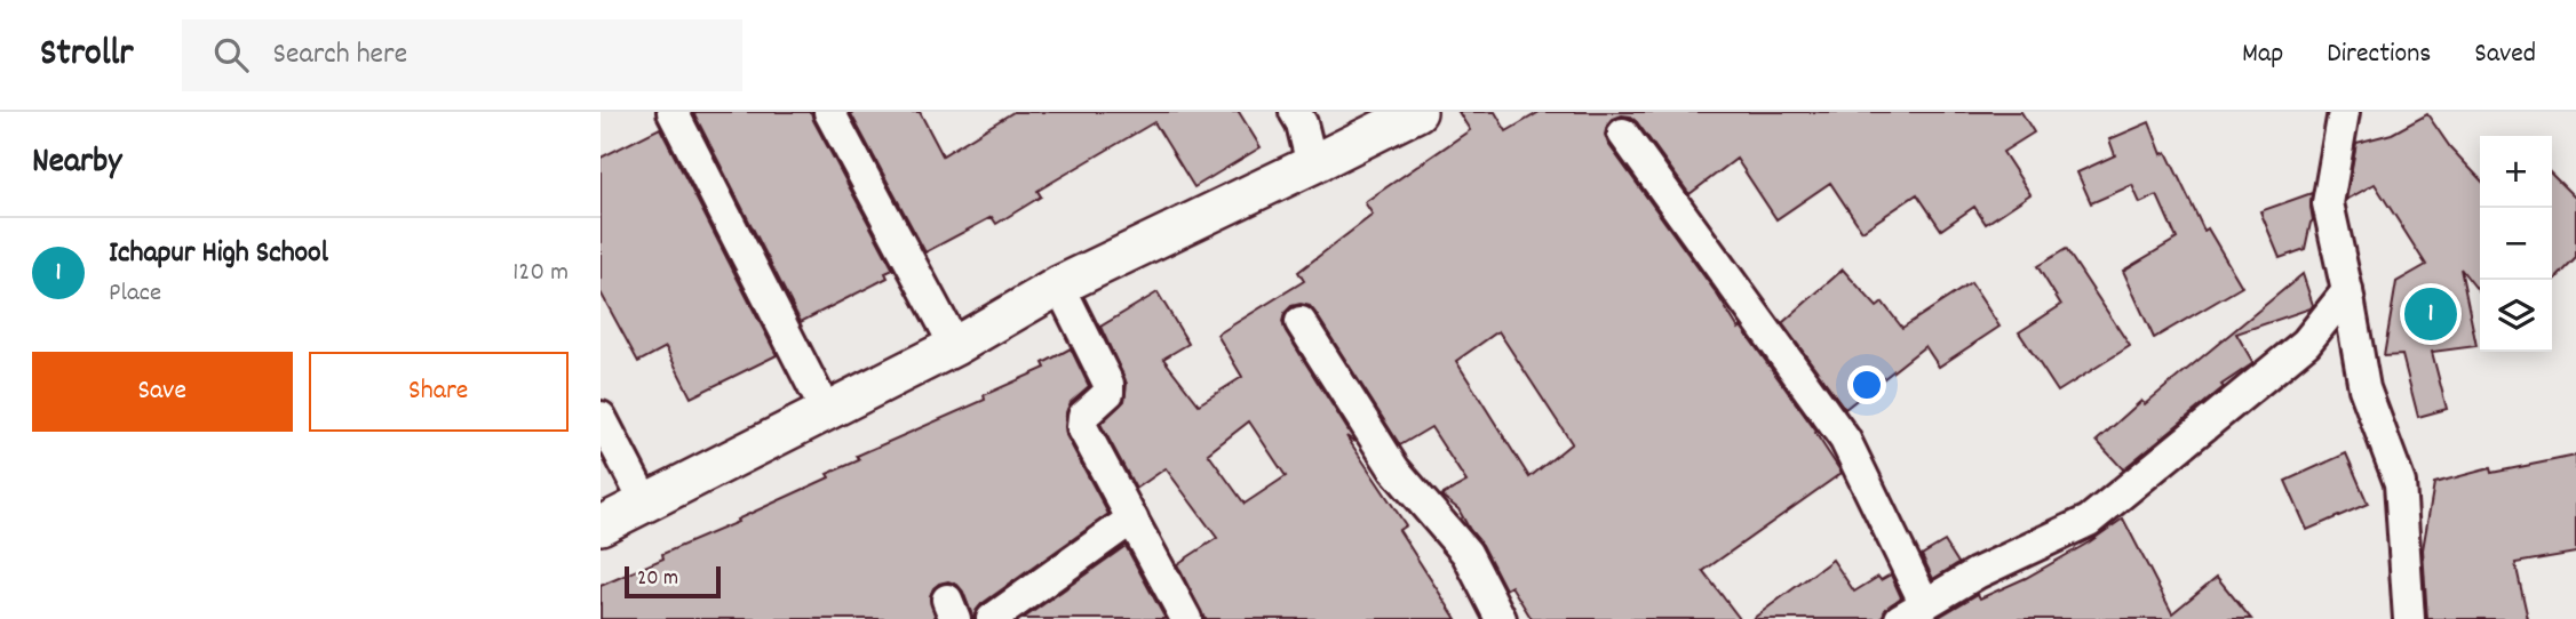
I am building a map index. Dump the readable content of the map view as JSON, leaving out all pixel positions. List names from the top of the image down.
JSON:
{
  "scale_bar": "20 m",
  "page": {
    "header": "Strollr",
    "search": "Search here",
    "nav": ["Map", "Directions", "Saved"],
    "heading": "Nearby",
    "map_buttons": ["+", "−"],
    "list": [
      {
        "mark": "1",
        "name": "Ichapur High School",
        "note": "Place",
        "value": "120 m"
      }
    ],
    "pins": "1",
    "buttons": ["Save", "Share"],
    "scale": "20 m"
  }
}
